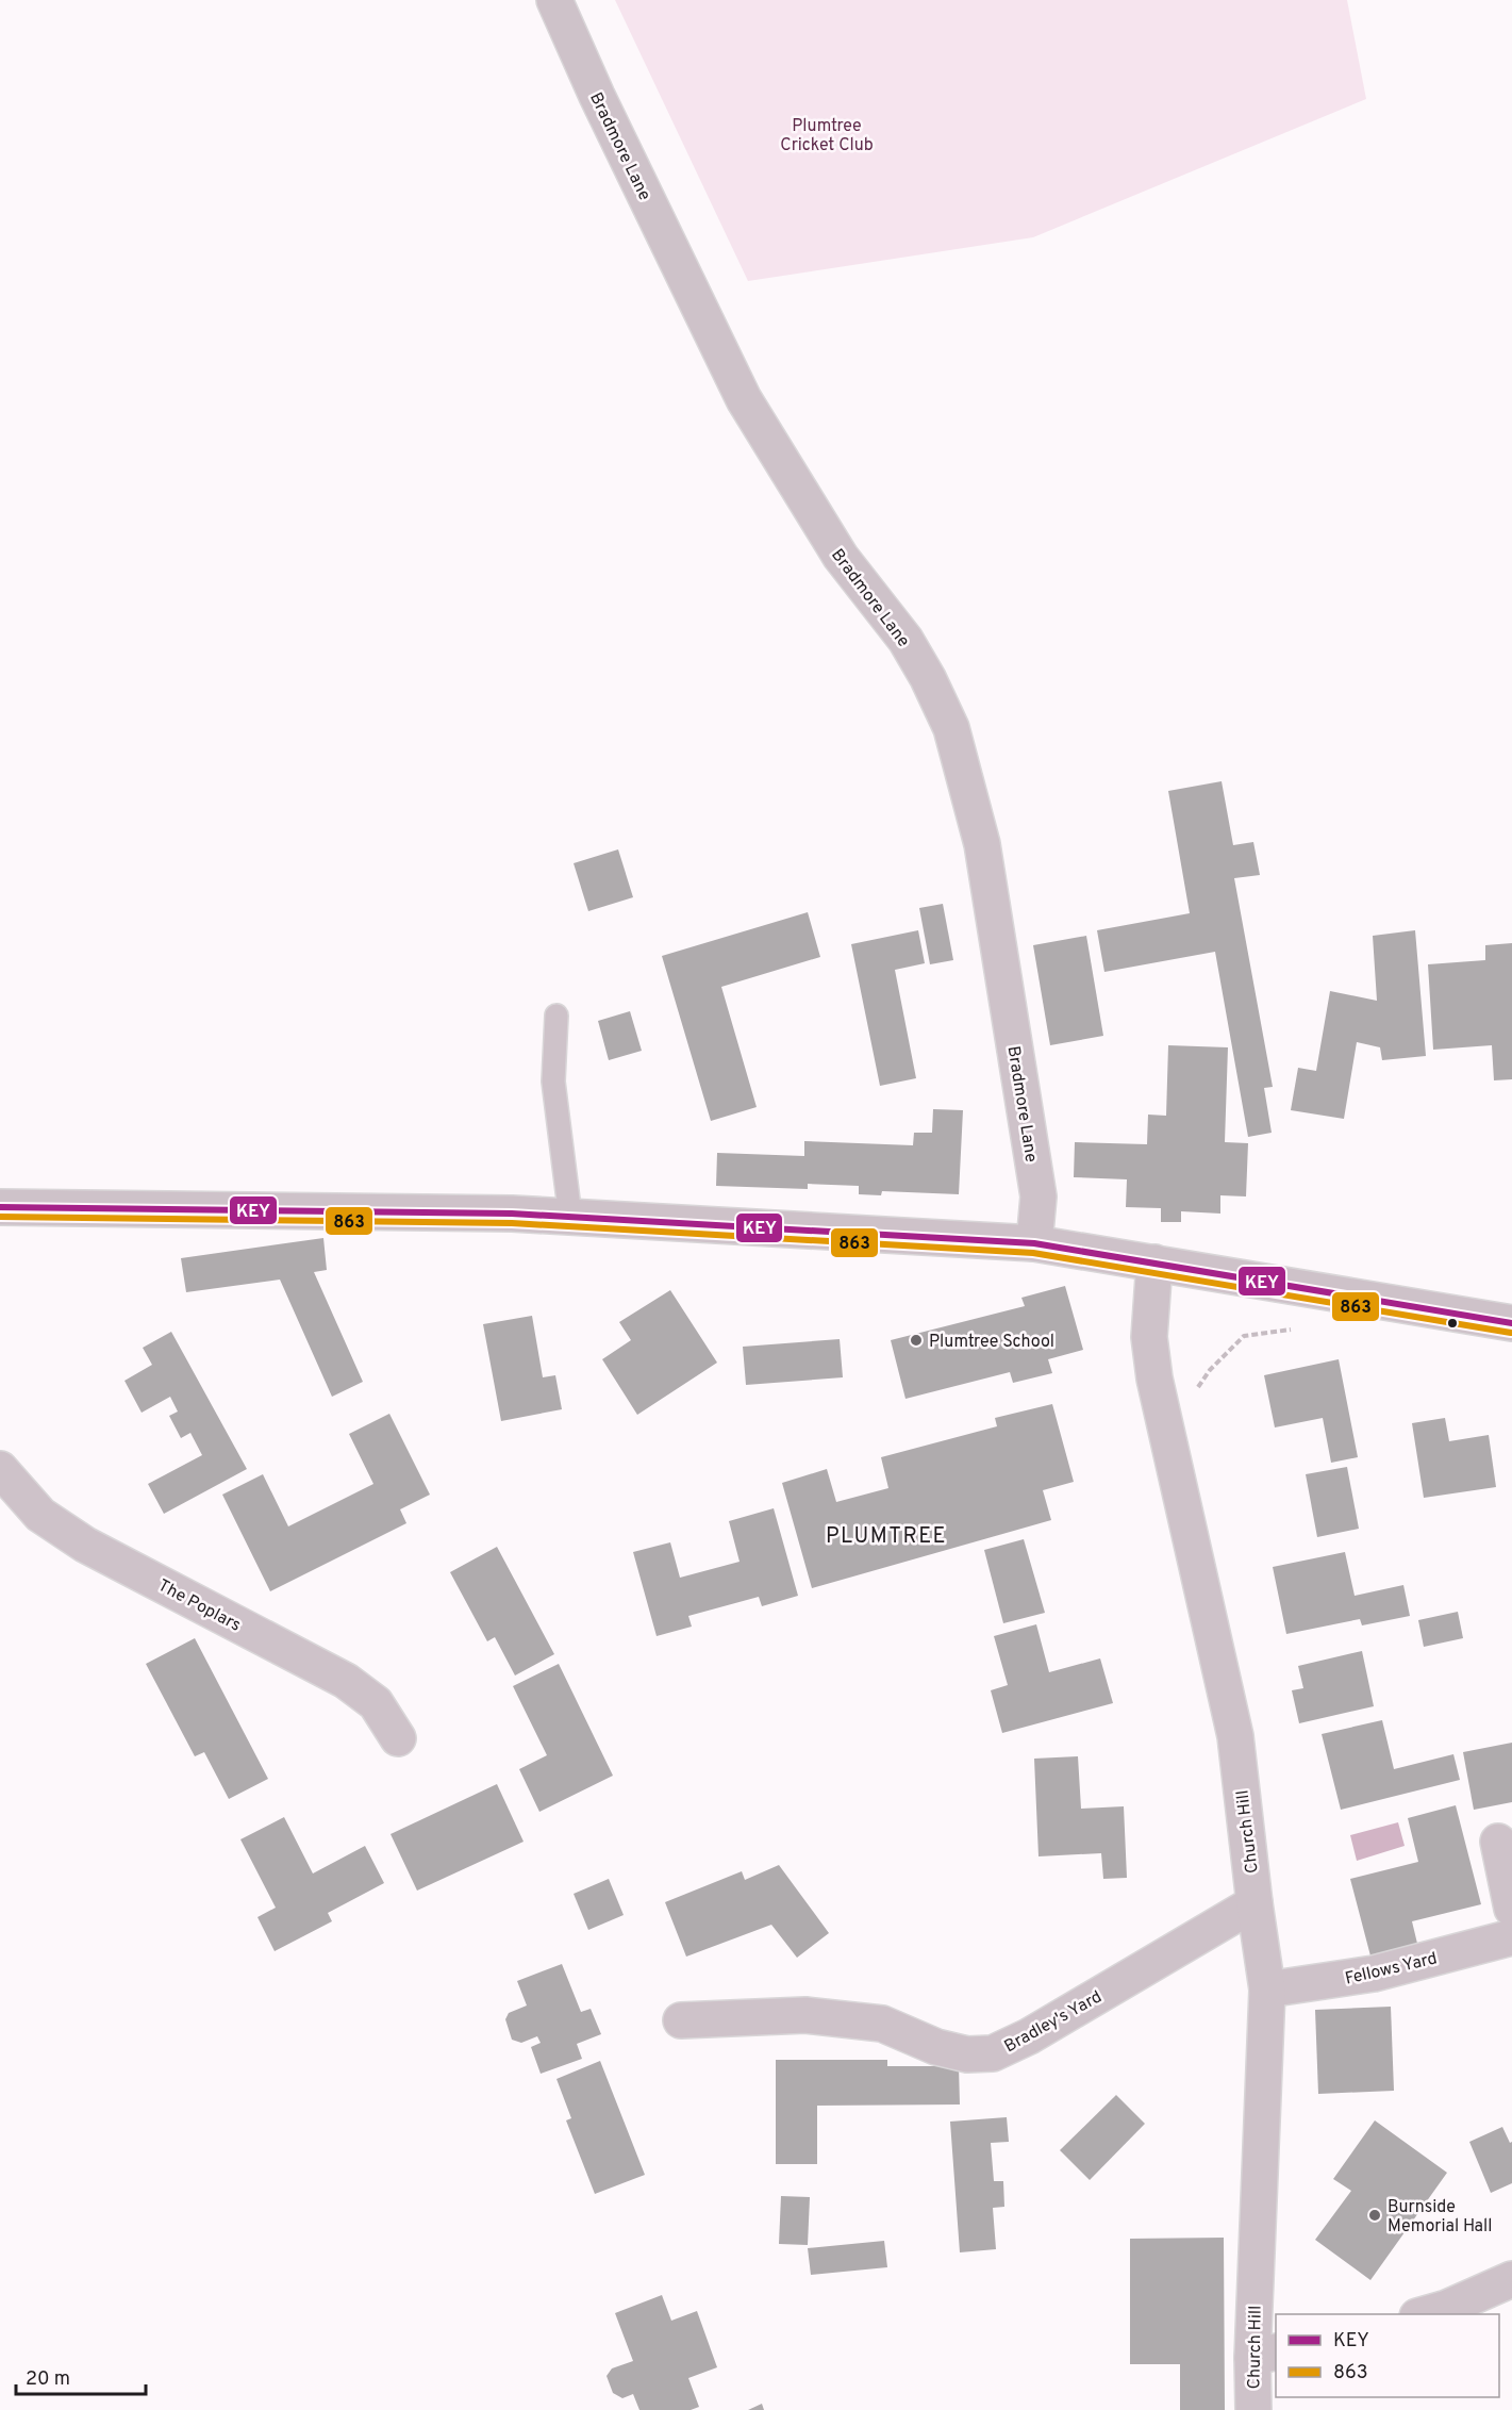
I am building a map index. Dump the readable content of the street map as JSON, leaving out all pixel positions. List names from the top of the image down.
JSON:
{
  "streets": {
    "street": [
      "Bradmore Lane",
      "The Poplars",
      "Church Hill",
      "Fellows Yard",
      "Bradley's Yard"
    ]
  },
  "crossings": [
    ["Church Hill", "Fellows Yard"],
    ["Church Hill", "Bradley's Yard"]
  ],
  "districts": ["PLUMTREE"],
  "parks": ["Plumtree Cricket Club"],
  "places": ["Plumtree School", "Burnside Memorial Hall"],
  "lines": ["transit line KEY", "transit line 863"],
  "legend": ["KEY", "863"],
  "scale_bar": "20 m"
}
